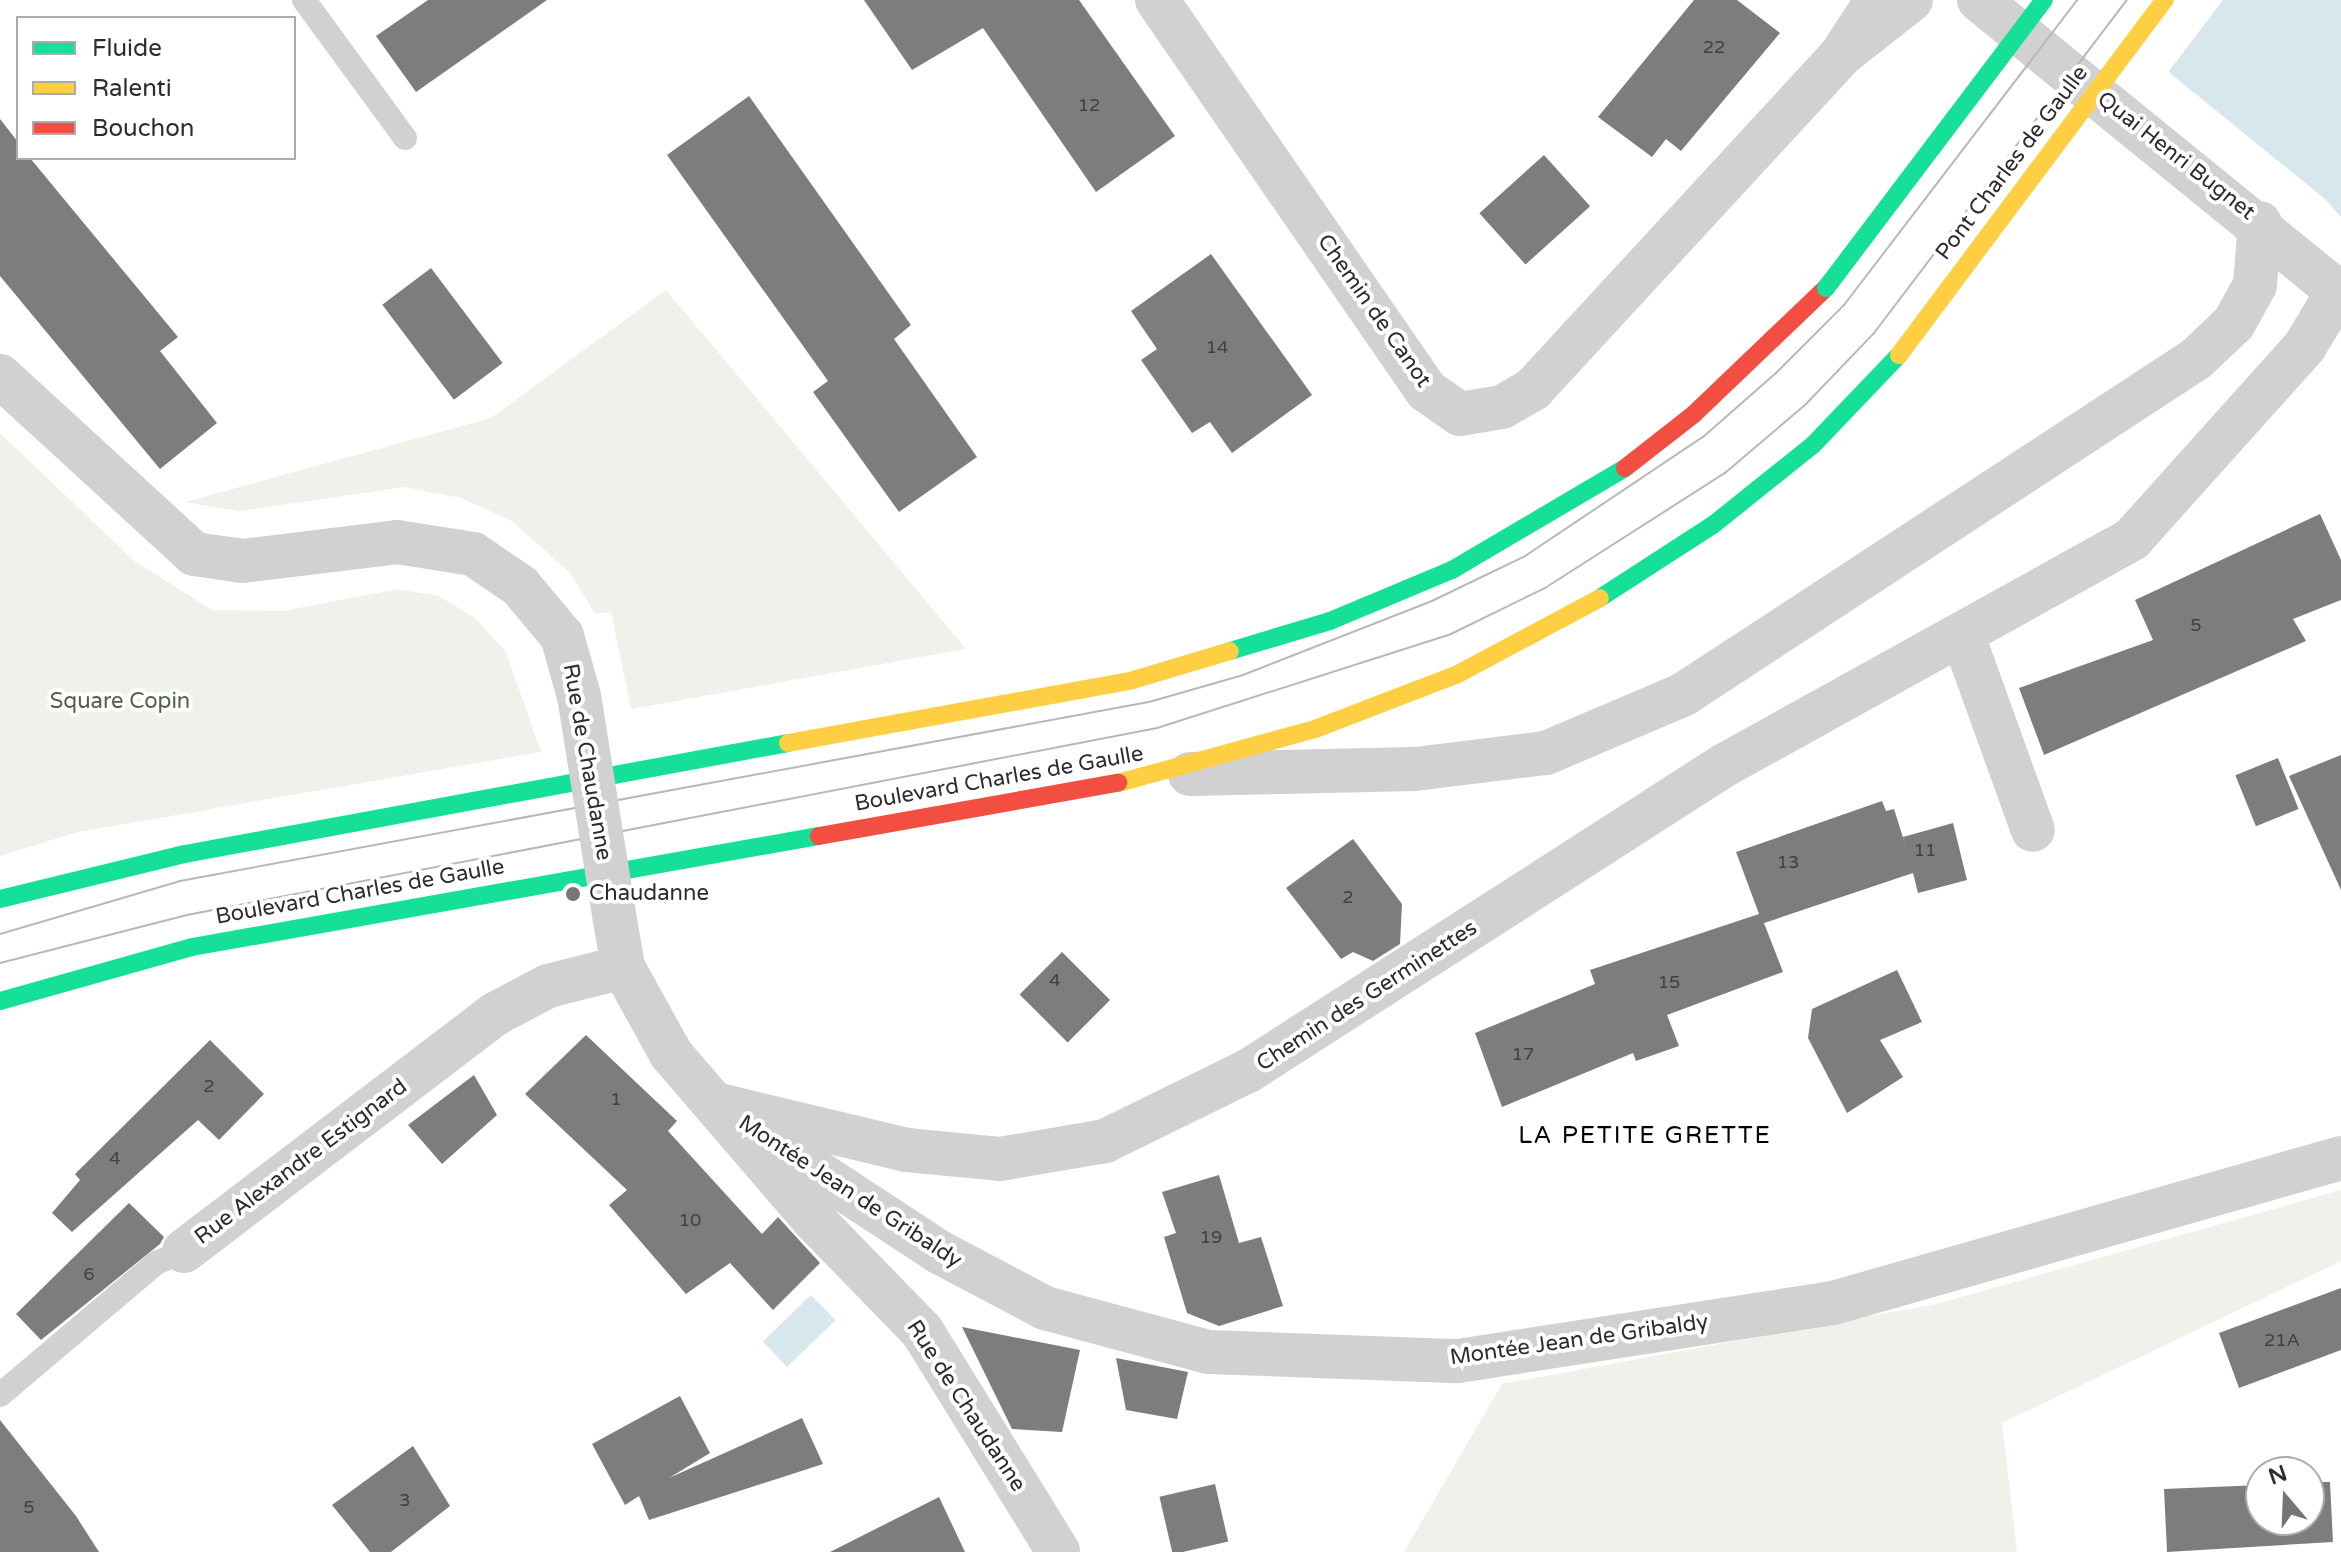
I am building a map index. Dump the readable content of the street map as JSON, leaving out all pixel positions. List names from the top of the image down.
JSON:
{
  "streets": {
    "main road": ["Pont Charles de Gaulle", "Boulevard Charles de Gaulle"],
    "street": [
      "Quai Henri Bugnet",
      "Chemin de Canot",
      "Rue de Chaudanne",
      "Chemin des Germinettes",
      "Rue Alexandre Estignard",
      "Montée Jean de Gribaldy"
    ]
  },
  "crossings": [
    ["Quai Henri Bugnet", "Chemin des Germinettes"],
    ["Pont Charles de Gaulle", "Boulevard Charles de Gaulle"],
    ["Rue de Chaudanne", "Chemin des Germinettes"],
    ["Rue de Chaudanne", "Rue Alexandre Estignard"],
    ["Rue de Chaudanne", "Montée Jean de Gribaldy"],
    ["Chemin des Germinettes", "Montée Jean de Gribaldy"]
  ],
  "districts": ["LA PETITE GRETTE"],
  "parks": ["Square Copin"],
  "places": ["Chaudanne"],
  "house_numbers": [
    "22",
    "12",
    "14",
    "5",
    "11",
    "13",
    "2",
    "4",
    "15",
    "17",
    "2",
    "1",
    "4",
    "10",
    "19",
    "6",
    "21A",
    "3",
    "5"
  ],
  "legend": ["Fluide", "Ralenti", "Bouchon"],
  "north": "top"
}
